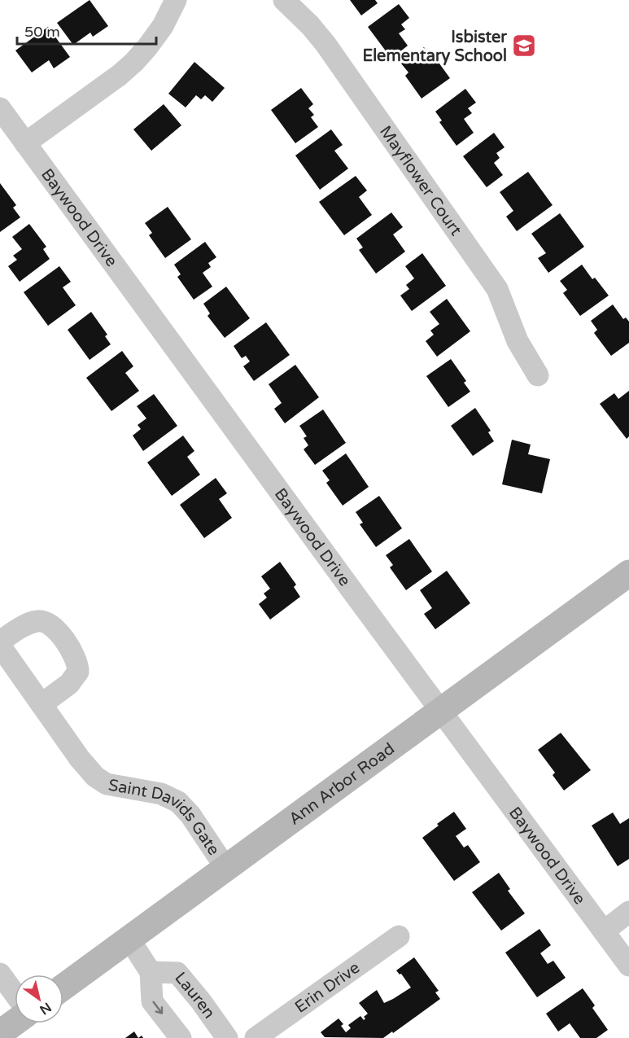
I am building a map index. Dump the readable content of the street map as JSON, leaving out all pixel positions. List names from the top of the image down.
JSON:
{
  "streets": {
    "main road": ["Ann Arbor Road"],
    "street": [
      "Mayflower Court",
      "Baywood Drive",
      "Saint Davids Gate",
      "Erin Drive",
      "Lauren"
    ]
  },
  "crossings": [
    ["Baywood Drive", "Ann Arbor Road"],
    ["Ann Arbor Road", "Saint Davids Gate"],
    ["Ann Arbor Road", "Lauren"]
  ],
  "places": {
    "school or university": ["Isbister Elementary School"]
  },
  "scale_bar": "50 m",
  "north": "bottom right"
}
